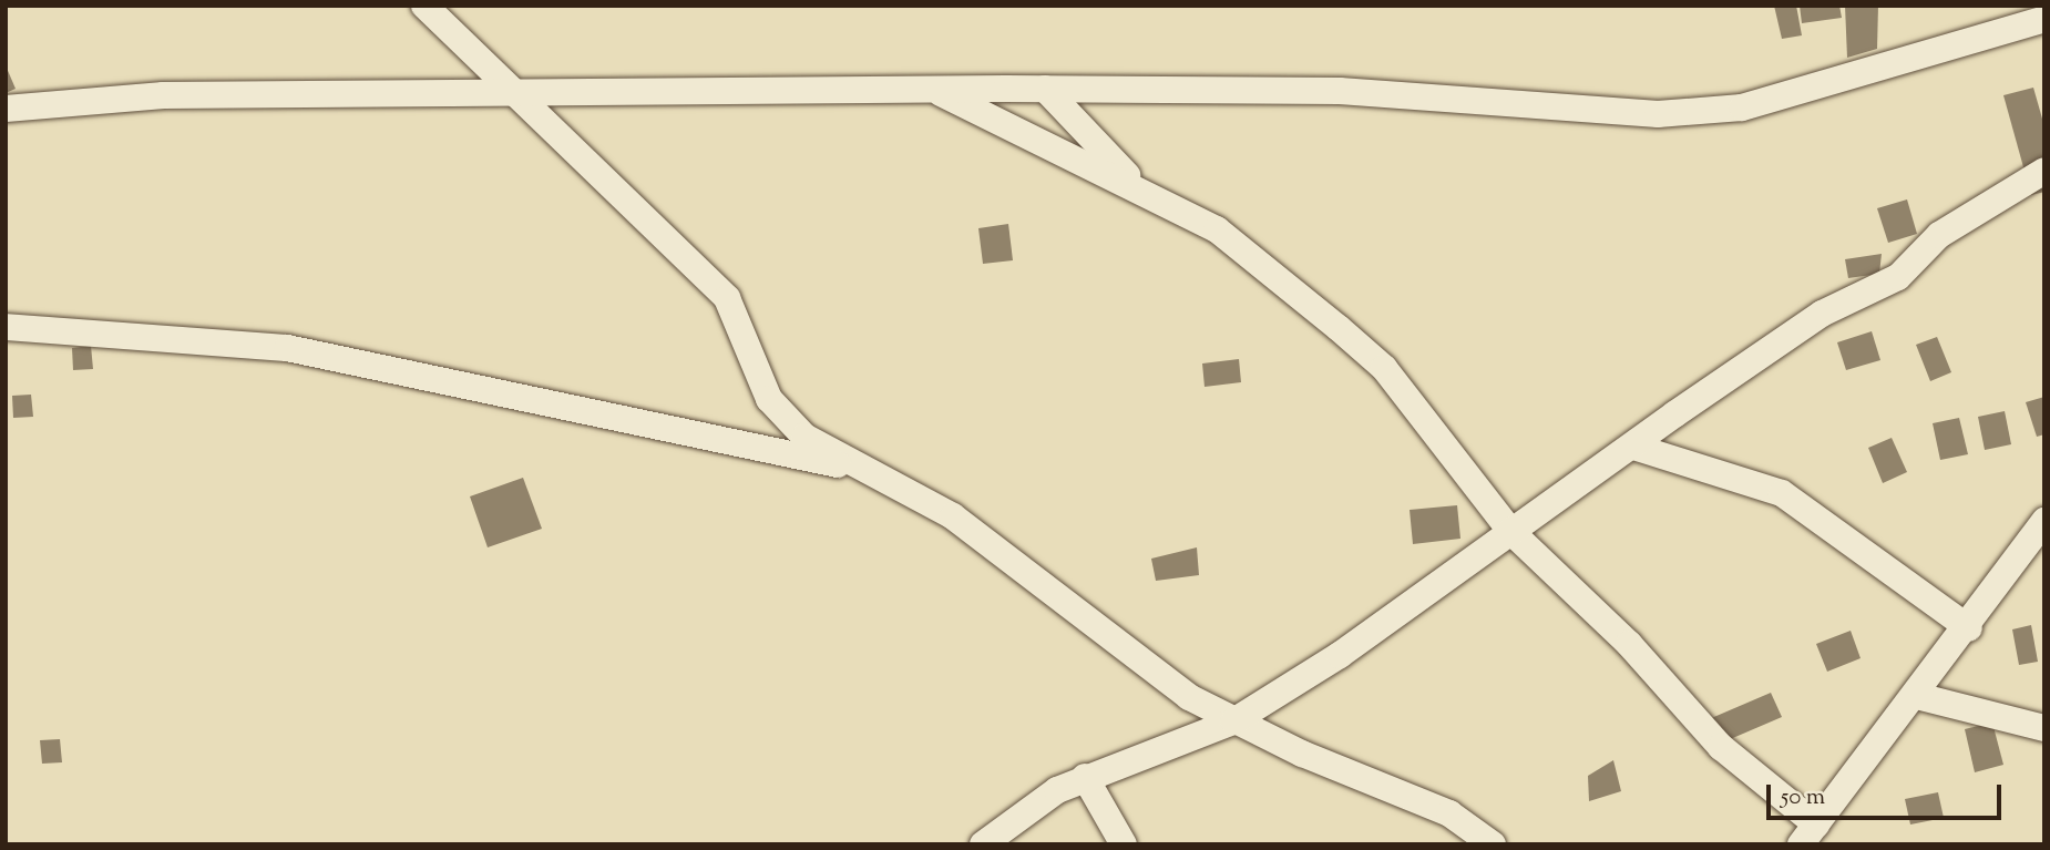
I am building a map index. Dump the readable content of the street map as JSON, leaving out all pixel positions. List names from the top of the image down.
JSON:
{
  "scale_bar": "50 m"
}
